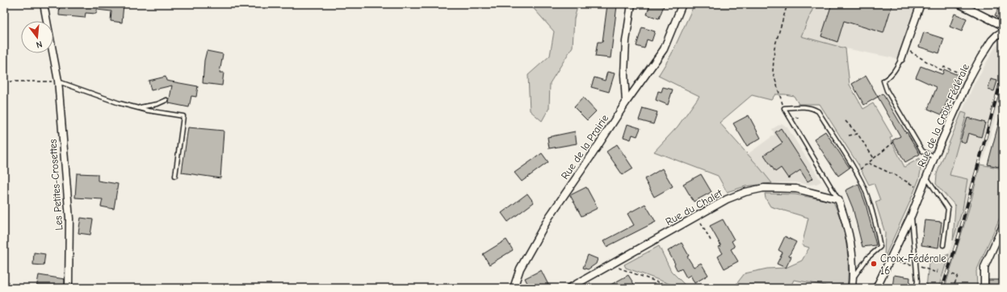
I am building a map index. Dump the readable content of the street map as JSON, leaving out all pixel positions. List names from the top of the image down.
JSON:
{
  "streets": {
    "street": [
      "Rue de la Croix-Fédérale",
      "Rue de la Prairie",
      "Les Petites-Crosettes",
      "Rue du Chalet"
    ]
  },
  "places": ["Croix-Fédérale 16"],
  "north": "bottom"
}
